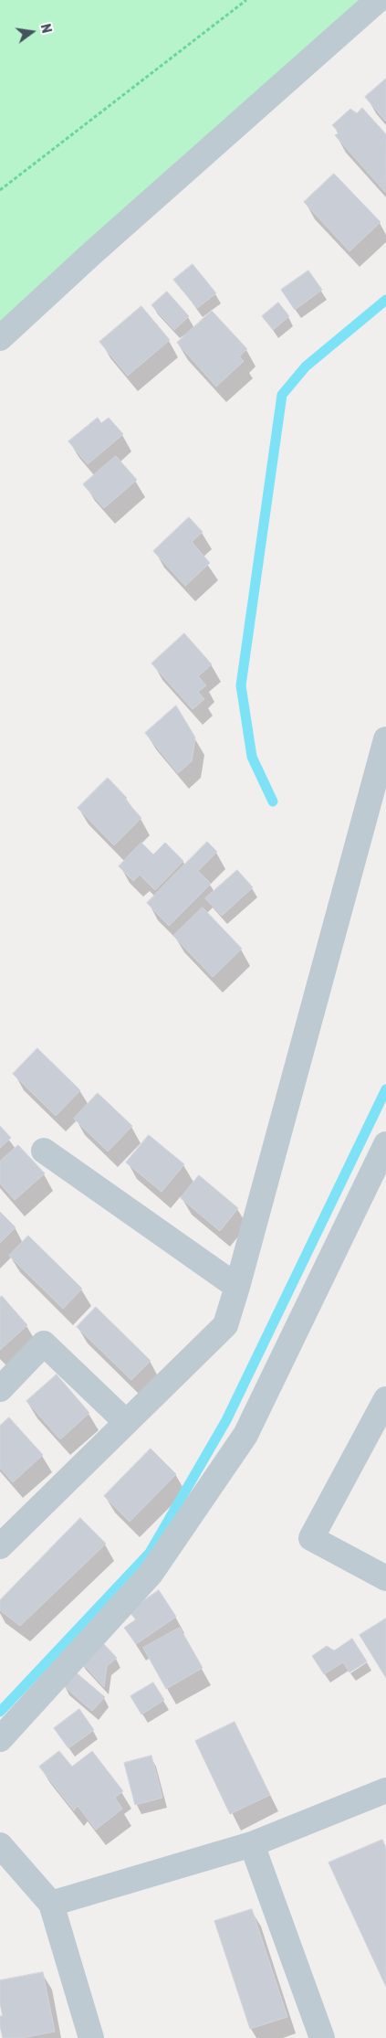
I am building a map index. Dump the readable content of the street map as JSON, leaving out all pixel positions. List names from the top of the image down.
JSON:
{
  "north": "right"
}
